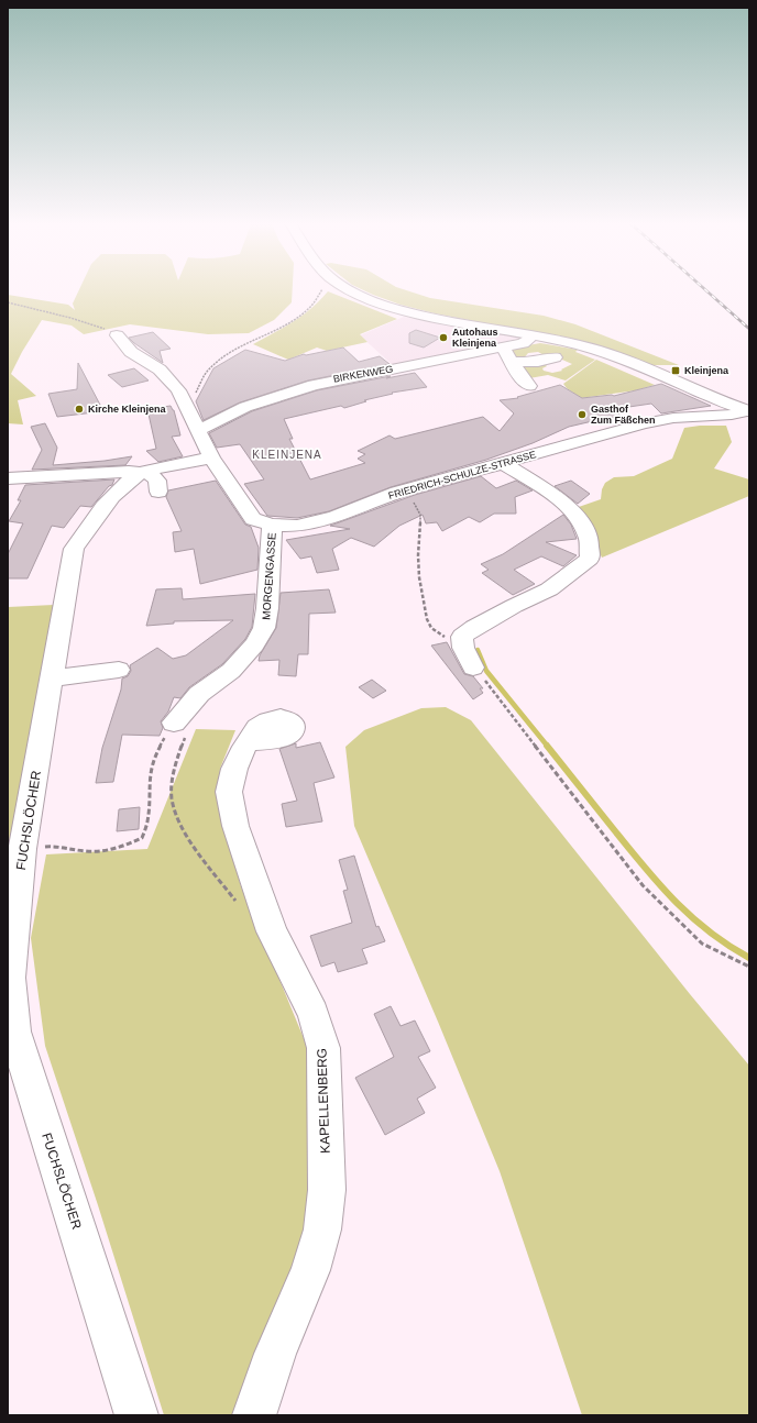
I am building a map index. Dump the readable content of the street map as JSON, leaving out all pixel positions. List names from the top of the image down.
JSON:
{
  "streets": {
    "street": [
      "BIRKENWEG",
      "FRIEDRICH-SCHULZE-STRASSE",
      "MORGENGASSE",
      "FUCHSLÖCHER",
      "KAPELLENBERG"
    ]
  },
  "crossings": [
    ["BIRKENWEG", "FRIEDRICH-SCHULZE-STRASSE"],
    ["FRIEDRICH-SCHULZE-STRASSE", "MORGENGASSE"],
    ["FRIEDRICH-SCHULZE-STRASSE", "FUCHSLÖCHER"]
  ],
  "districts": ["KLEINJENA"],
  "places": {
    "other": ["Autohaus Kleinjena", "Kirche Kleinjena", "Gasthof Zum Fäßchen"],
    "transit": ["Kleinjena"]
  }
}
